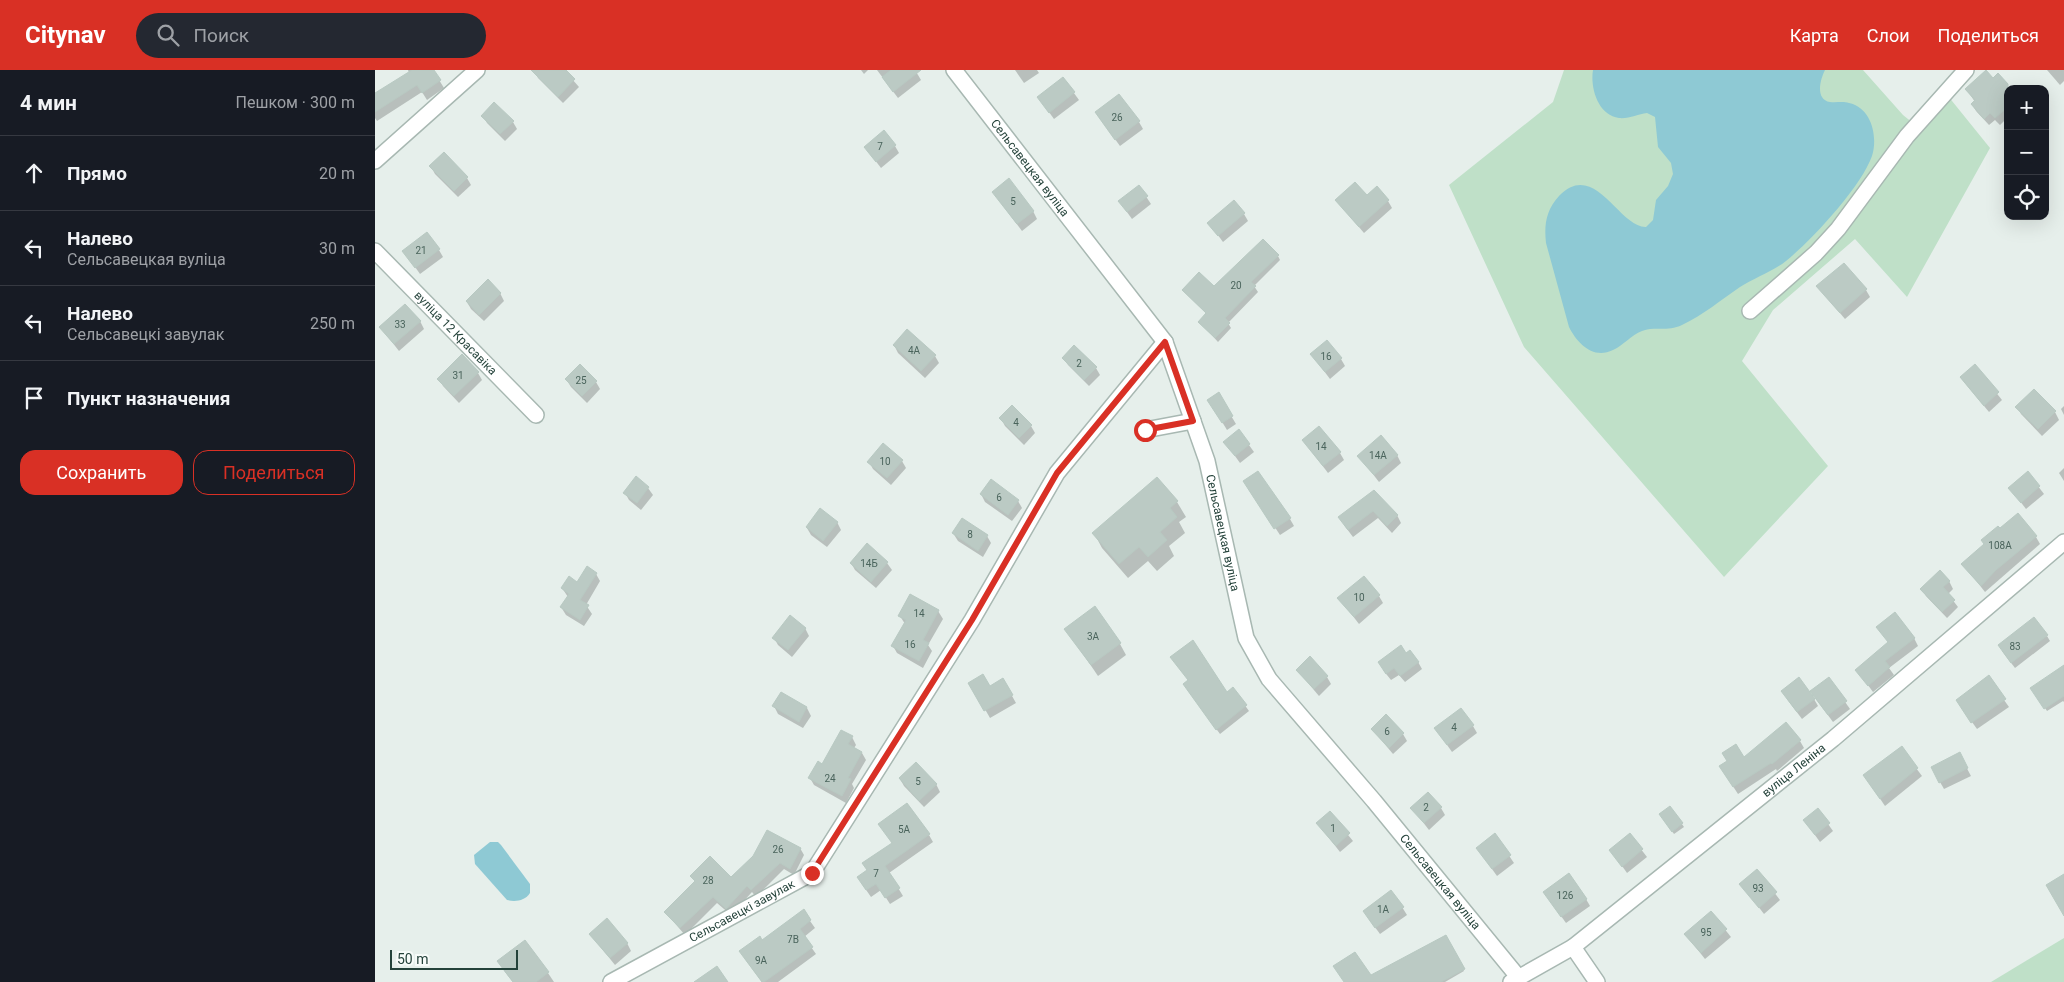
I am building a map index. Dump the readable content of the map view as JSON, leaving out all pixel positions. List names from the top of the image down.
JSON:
{
  "streets": {
    "street": [
      "Сельсавецкая вуліца",
      "вуліца 12 Красавіка",
      "вуліца Леніна",
      "Сельсавецкі завулак"
    ]
  },
  "crossings": [
    ["Сельсавецкая вуліца", "вуліца Леніна"],
    ["Сельсавецкая вуліца", "Сельсавецкі завулак"]
  ],
  "house_numbers": [
    "26",
    "7",
    "5",
    "21",
    "20",
    "33",
    "4А",
    "16",
    "2",
    "31",
    "25",
    "4",
    "14",
    "14А",
    "10",
    "6",
    "8",
    "108А",
    "14Б",
    "10",
    "14",
    "3А",
    "16",
    "83",
    "4",
    "6",
    "24",
    "5",
    "2",
    "1",
    "5А",
    "26",
    "7",
    "28",
    "93",
    "126",
    "1А",
    "95",
    "7В",
    "9А"
  ],
  "scale_bar": "50 m",
  "page": {
    "header": "Citynav",
    "search": "Поиск",
    "nav": ["Карта", "Слои", "Поделиться"],
    "heading": ["4 мин", "Пешком · 300 m"],
    "map_buttons": ["+", "−"],
    "list": [
      ["Прямо", "20 m"],
      ["Налево", "Сельсавецкая вуліца", "30 m"],
      ["Налево", "Сельсавецкі завулак", "250 m"],
      "Пункт назначения"
    ],
    "buttons": ["Сохранить", "Поделиться"],
    "scale": "50 m"
  }
}
